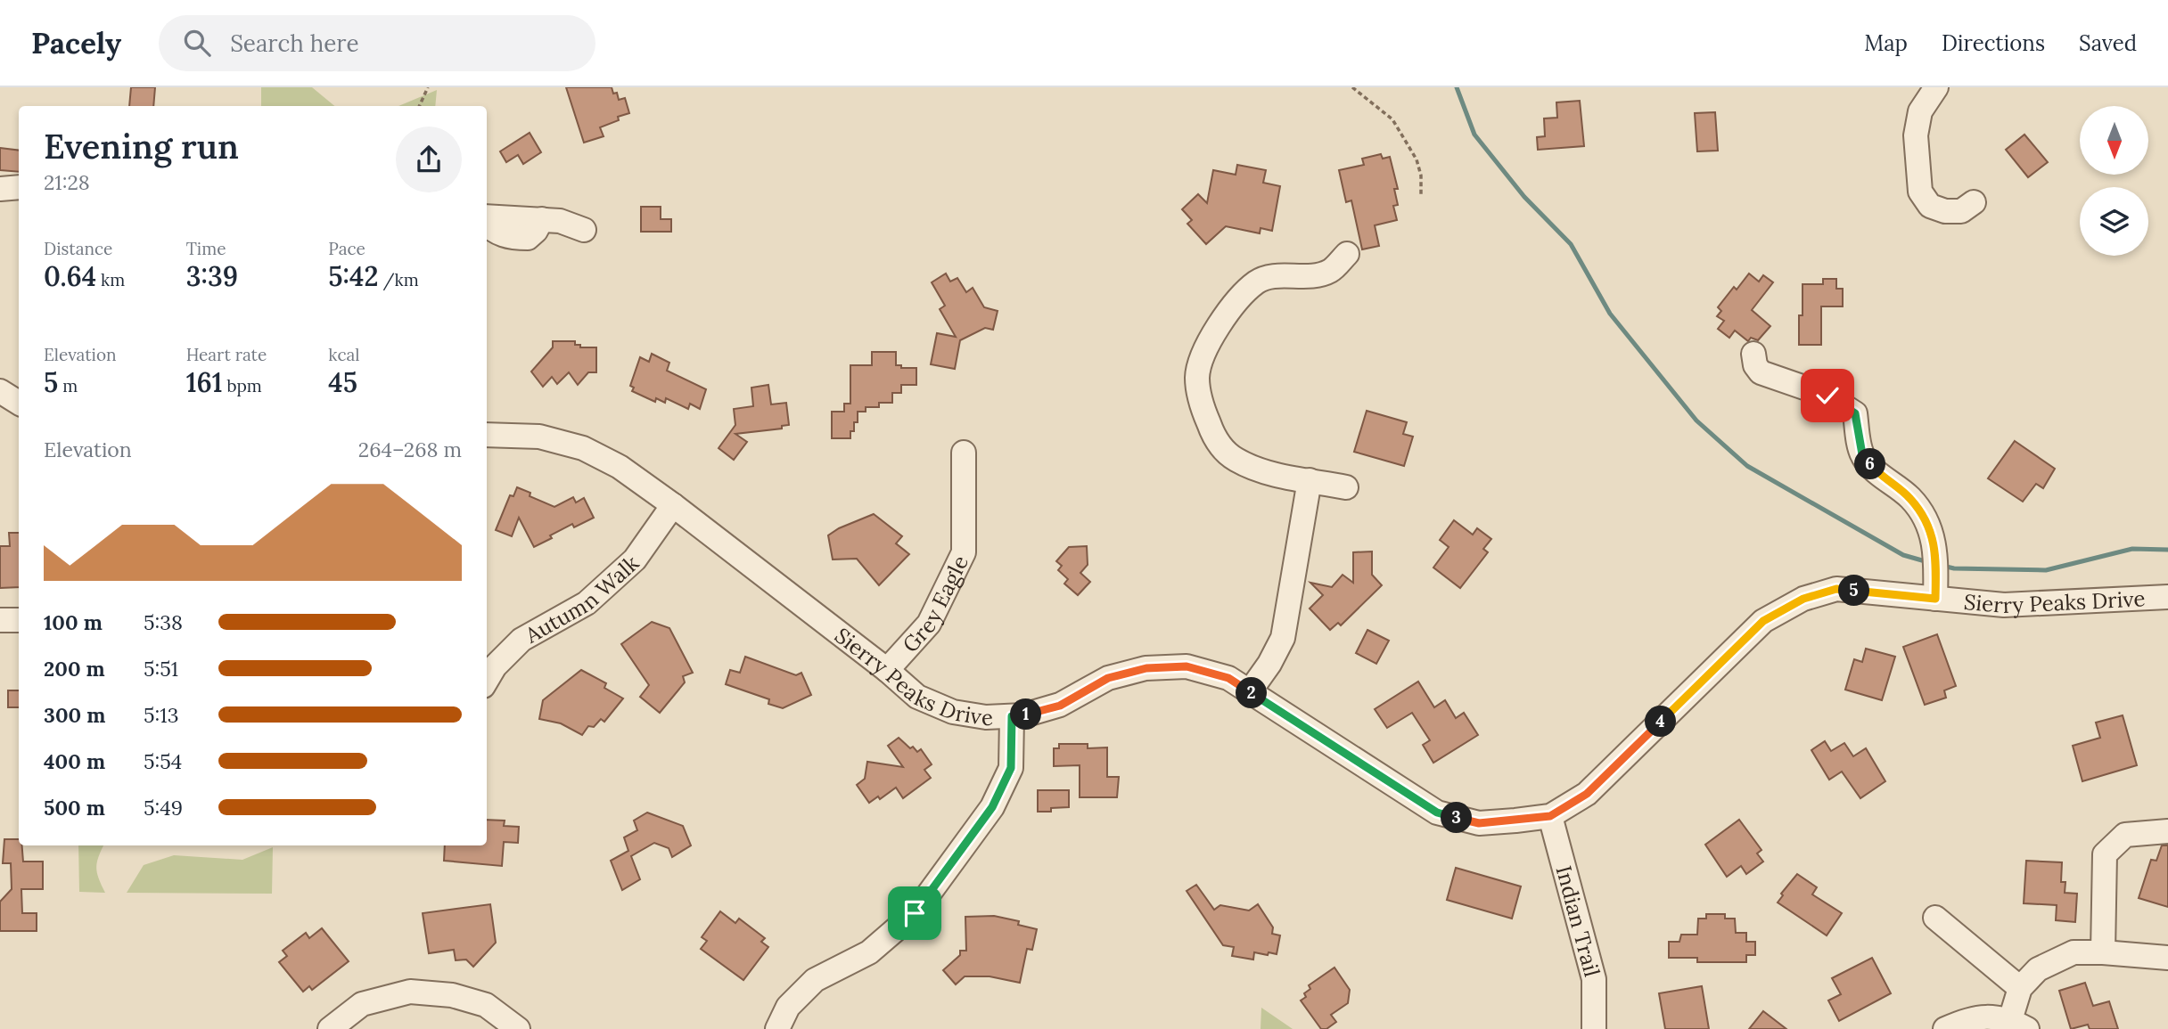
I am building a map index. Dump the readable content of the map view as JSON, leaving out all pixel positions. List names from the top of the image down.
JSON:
{
  "streets": {
    "street": [
      "Autumn Walk",
      "Sierry Peaks Drive",
      "Grey Eagle",
      "Indian Trail"
    ]
  },
  "crossings": [
    ["Autumn Walk", "Sierry Peaks Drive"],
    ["Sierry Peaks Drive", "Grey Eagle"],
    ["Sierry Peaks Drive", "Indian Trail"]
  ],
  "north": "bottom",
  "page": {
    "header": "Pacely",
    "search": "Search here",
    "nav": ["Map", "Directions", "Saved"],
    "heading": ["Evening run", "21:28"],
    "stats": [
      ["Distance", "0.64 km"],
      ["Time", "3:39"],
      ["Pace", "5:42 /km"],
      ["Elevation", "5 m"],
      ["Heart rate", "161 bpm"],
      ["kcal", "45"]
    ],
    "chart": ["Elevation", "264–268 m"],
    "pins": [
      "6",
      "5",
      "2",
      "1",
      "4",
      "3"
    ],
    "list": [
      {
        "name": "100 m",
        "note": "5:38"
      },
      {
        "name": "200 m",
        "note": "5:51"
      },
      {
        "name": "300 m",
        "note": "5:13"
      },
      {
        "name": "400 m",
        "note": "5:54"
      },
      {
        "name": "500 m",
        "note": "5:49"
      }
    ]
  }
}
